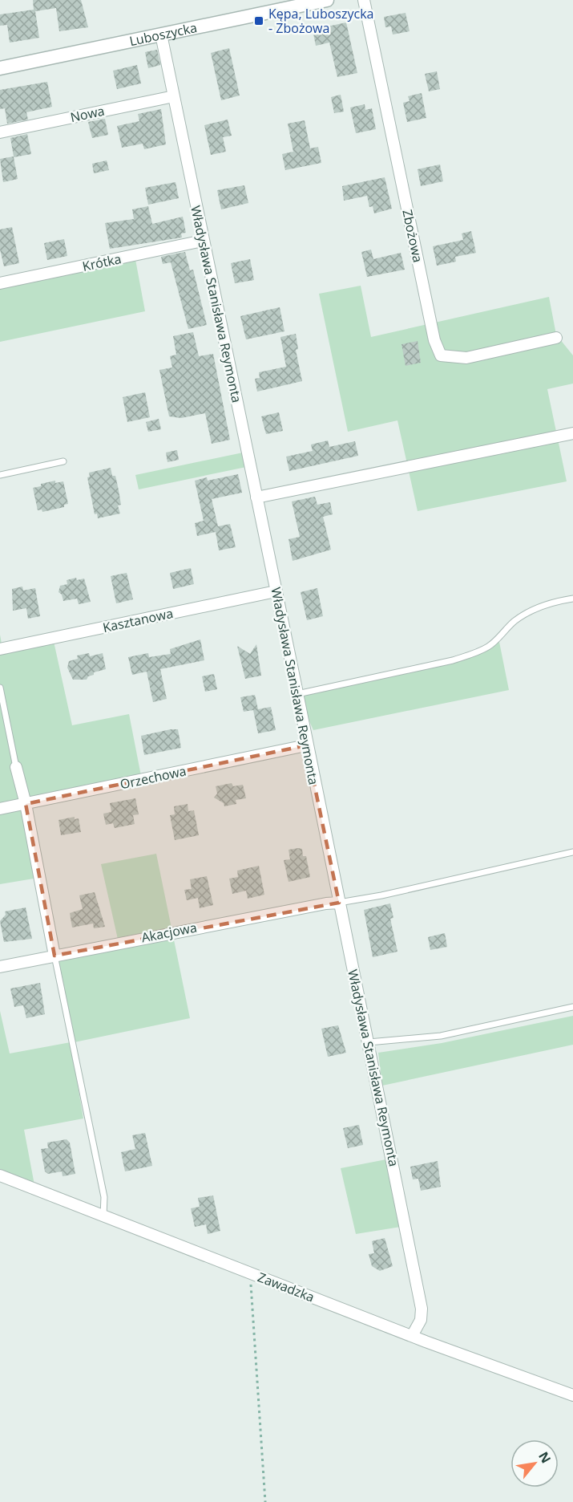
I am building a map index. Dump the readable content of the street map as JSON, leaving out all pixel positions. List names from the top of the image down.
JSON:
{
  "streets": {
    "street": [
      "Luboszycka",
      "Nowa",
      "Zbożowa",
      "Krótka",
      "Władysława Stanisława Reymonta",
      "Kasztanowa",
      "Orzechowa",
      "Akacjowa",
      "Zawadzka"
    ]
  },
  "crossings": [
    ["Luboszycka", "Władysława Stanisława Reymonta"],
    ["Nowa", "Władysława Stanisława Reymonta"],
    ["Krótka", "Władysława Stanisława Reymonta"],
    ["Władysława Stanisława Reymonta", "Kasztanowa"],
    ["Władysława Stanisława Reymonta", "Orzechowa"],
    ["Władysława Stanisława Reymonta", "Akacjowa"],
    ["Władysława Stanisława Reymonta", "Zawadzka"]
  ],
  "places": {
    "transit": ["Kępa, Luboszycka - Zbożowa"]
  },
  "north": "top right"
}
